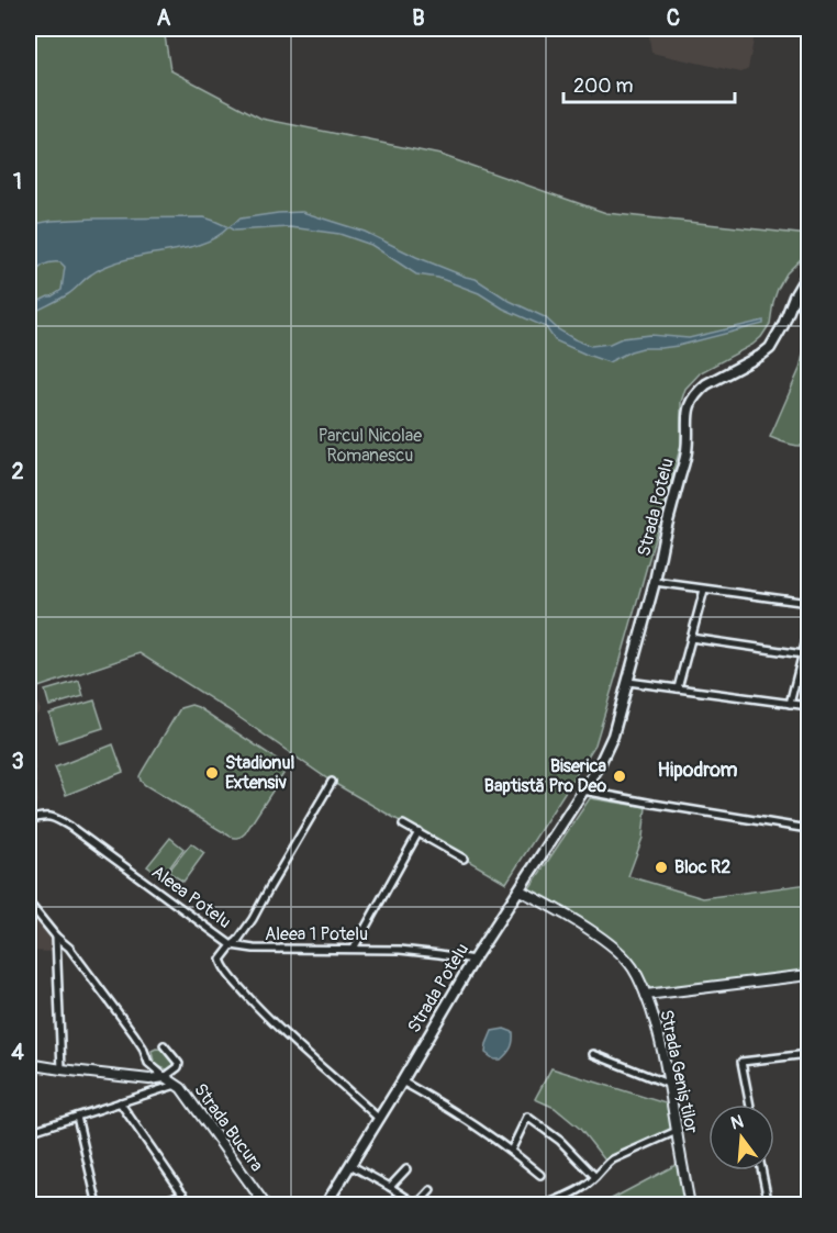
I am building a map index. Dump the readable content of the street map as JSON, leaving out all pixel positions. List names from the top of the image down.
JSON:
{
  "streets": {
    "main road": ["Strada Potelu"],
    "street": [
      "Aleea Potelu",
      "Aleea 1 Potelu",
      "Strada Geniștilor",
      "Strada Bucura"
    ]
  },
  "crossings": [
    ["Strada Potelu", "Aleea Potelu"],
    ["Strada Potelu", "Aleea 1 Potelu"],
    ["Strada Potelu", "Strada Geniștilor"],
    ["Aleea Potelu", "Aleea 1 Potelu"]
  ],
  "districts": ["Hipodrom"],
  "parks": ["Parcul Nicolae Romanescu"],
  "places": ["Stadionul Extensiv", "Biserica Baptistă Pro Deo", "Bloc R2"],
  "scale_bar": "200 m",
  "north": "top",
  "grid": {
    "columns": ["A", "B", "C"],
    "rows": [
      "1",
      "2",
      "3",
      "4"
    ]
  }
}
